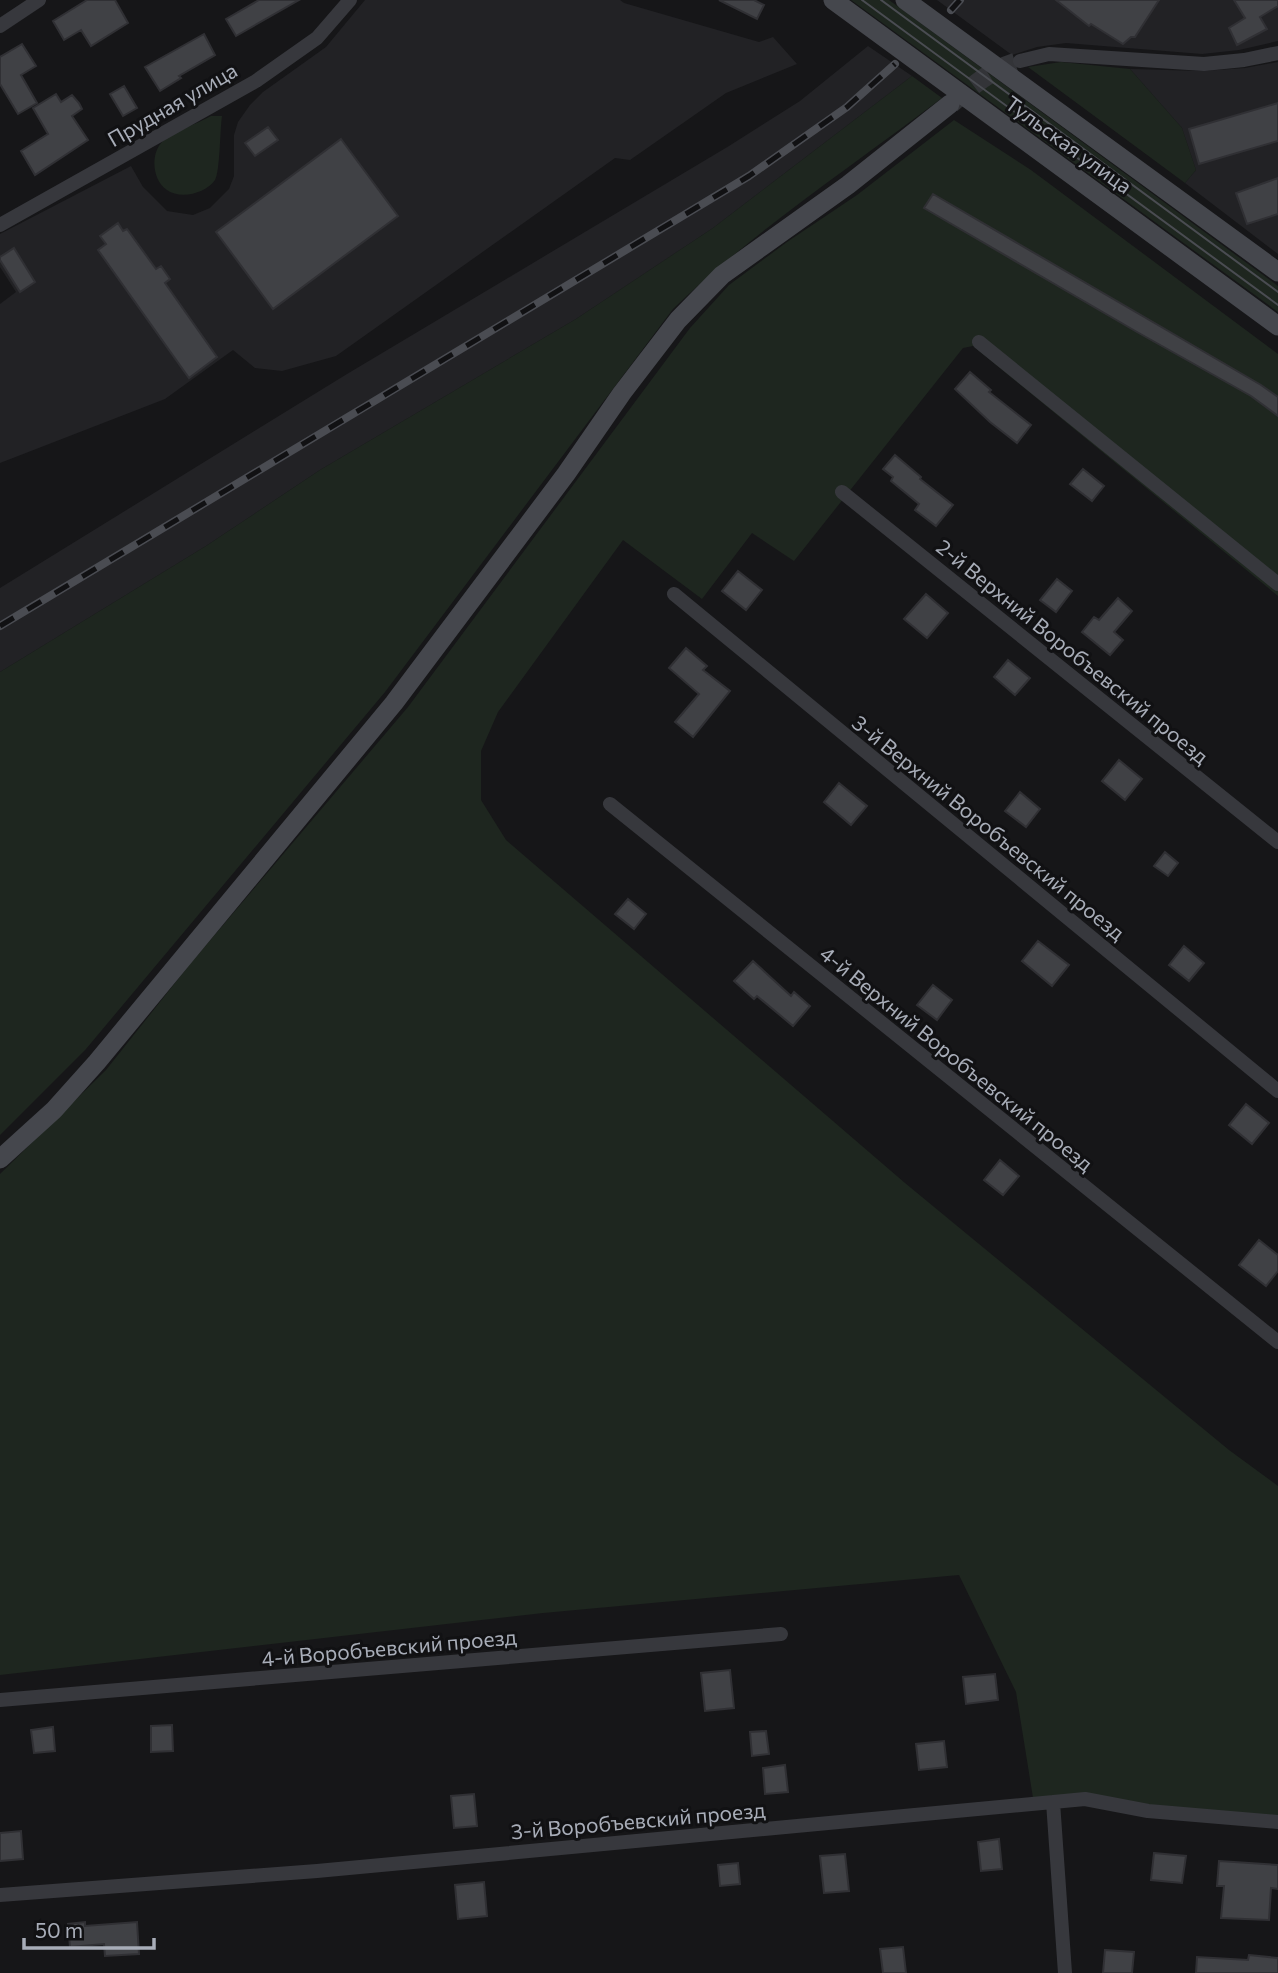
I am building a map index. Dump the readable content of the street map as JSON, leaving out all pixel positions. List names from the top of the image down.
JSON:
{
  "streets": {
    "street": [
      "Прудная улица",
      "Тульская улица",
      "2-й Верхний Воробъевский проезд",
      "3-й Верхний Воробъевский проезд",
      "4-й Верхний Воробъевский проезд",
      "4-й Воробъевский проезд",
      "3-й Воробъевский проезд"
    ]
  },
  "scale_bar": "50 m"
}
